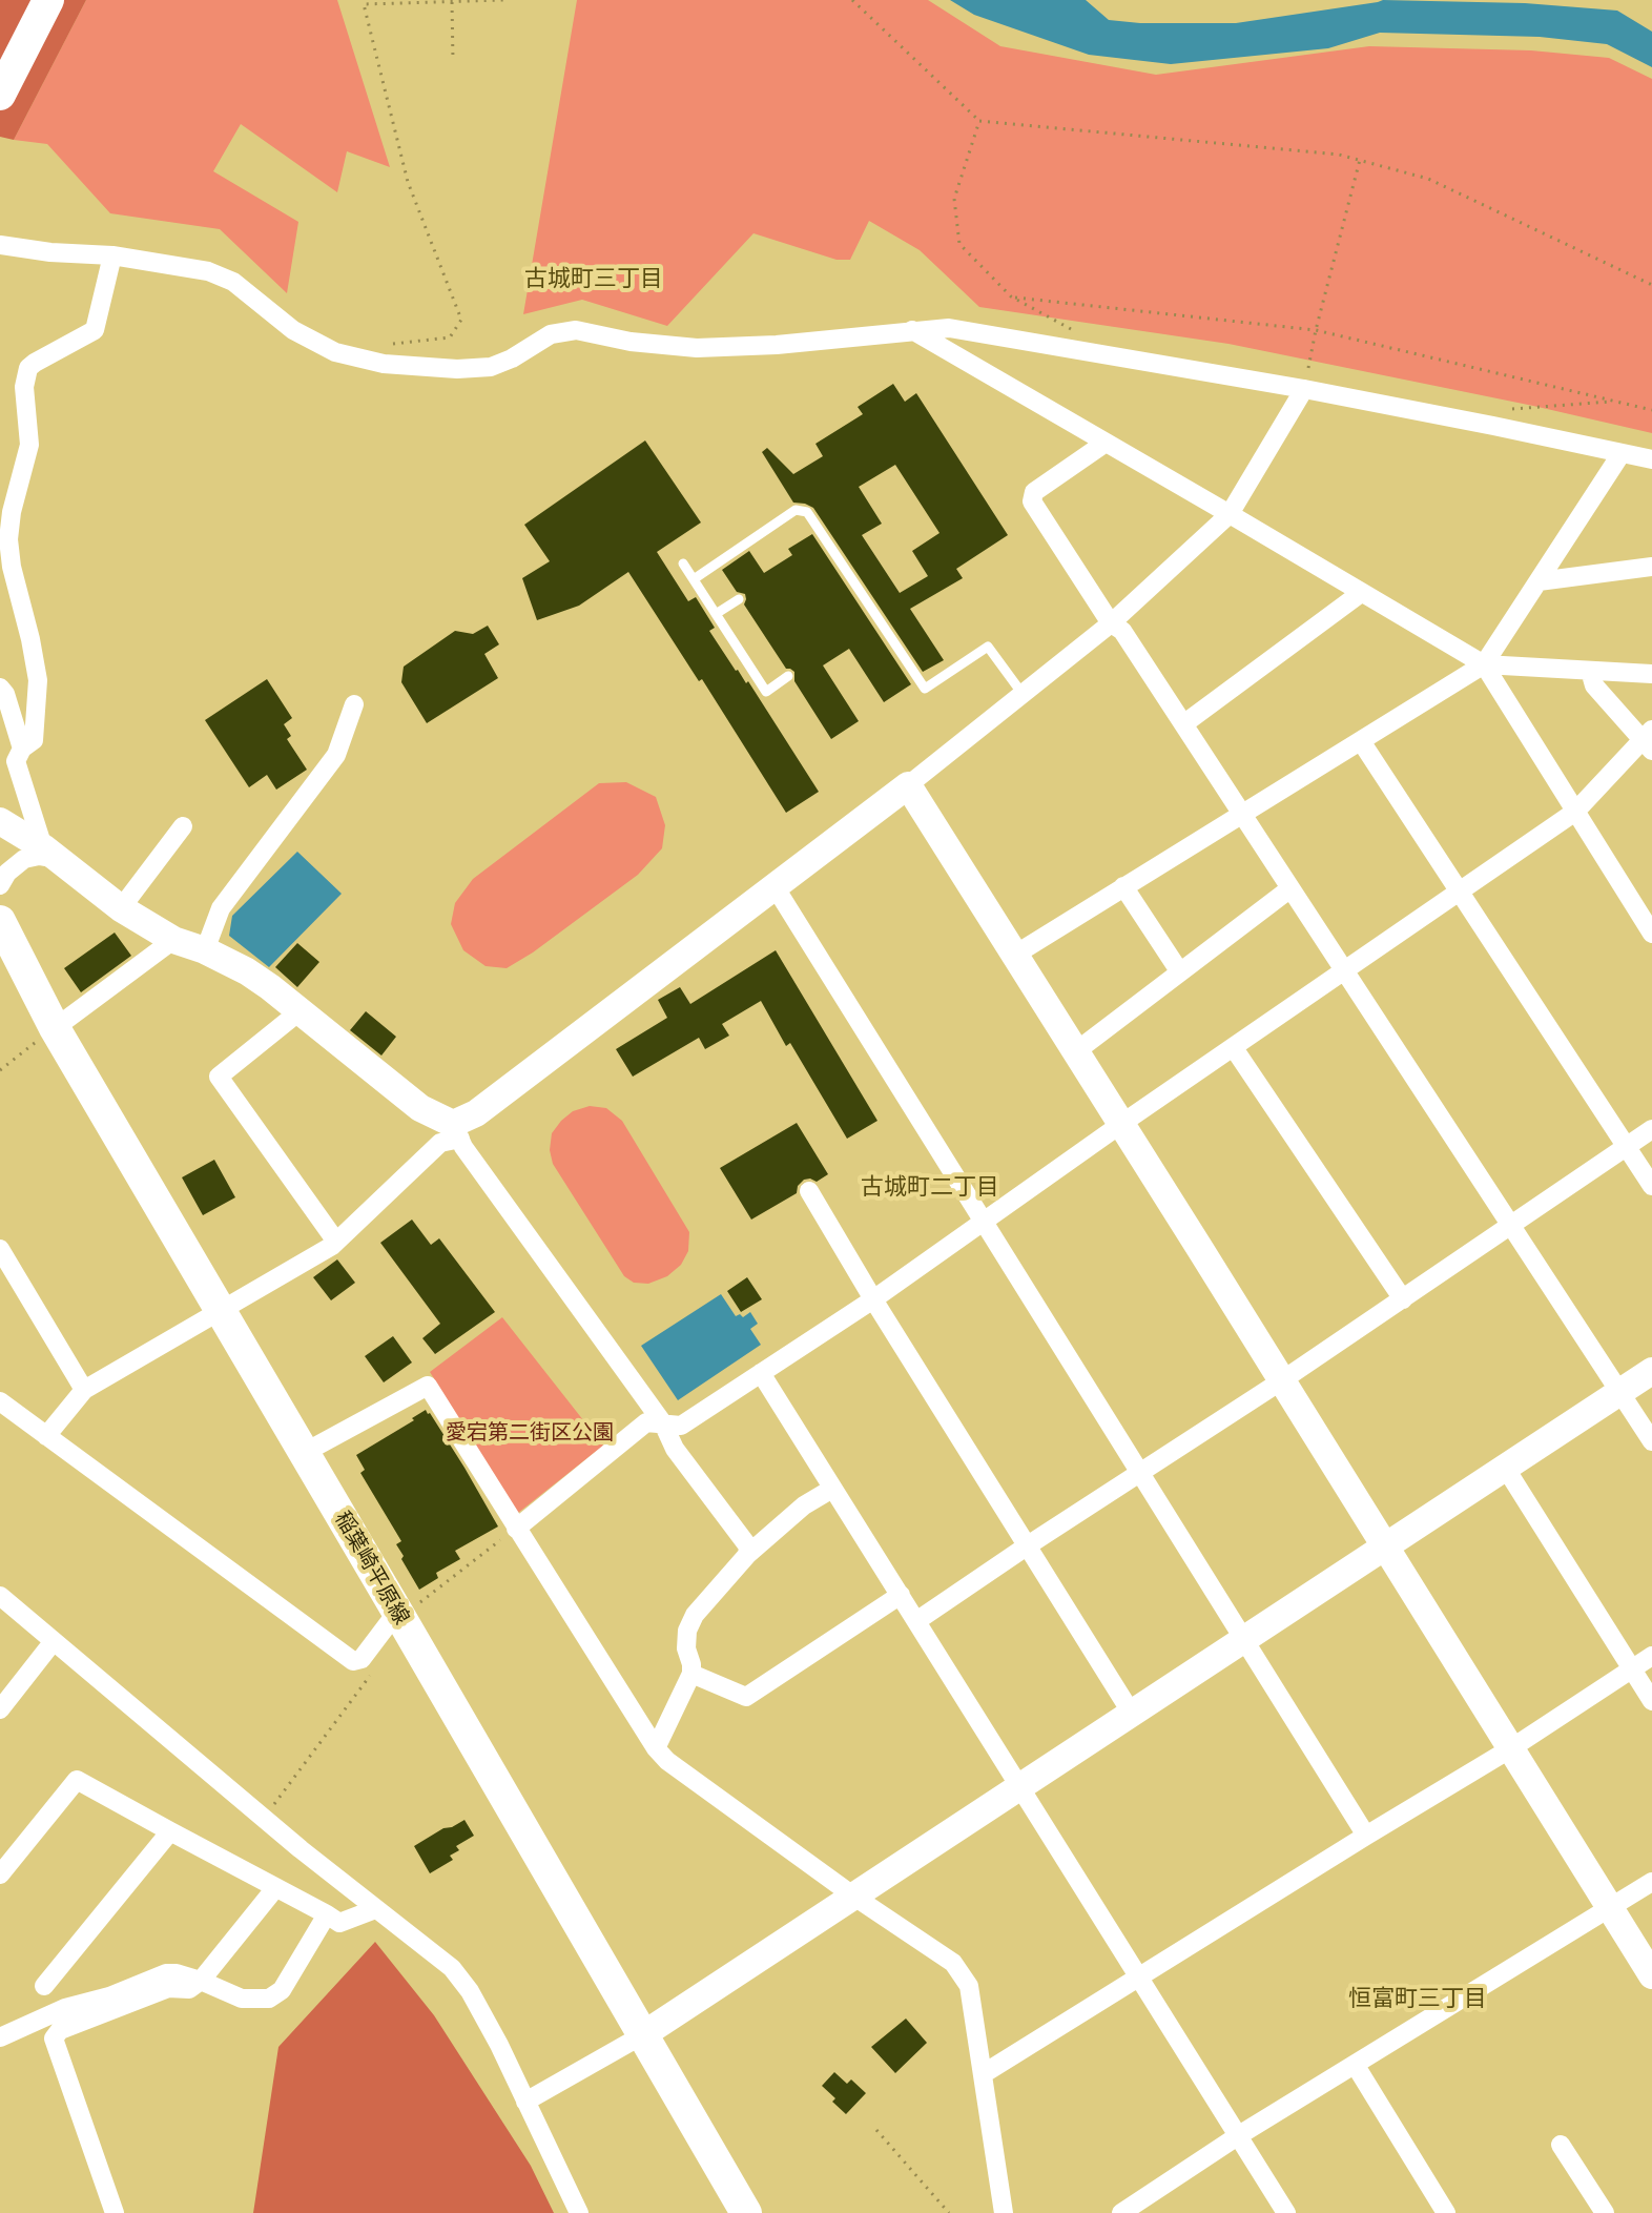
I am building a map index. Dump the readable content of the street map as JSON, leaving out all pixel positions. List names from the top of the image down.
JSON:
{
  "streets": {
    "main road": ["稲葉崎平原線"]
  },
  "districts": ["古城町三丁目", "古城町二丁目", "恒富町三丁目"],
  "parks": ["愛宕第二街区公園"]
}
